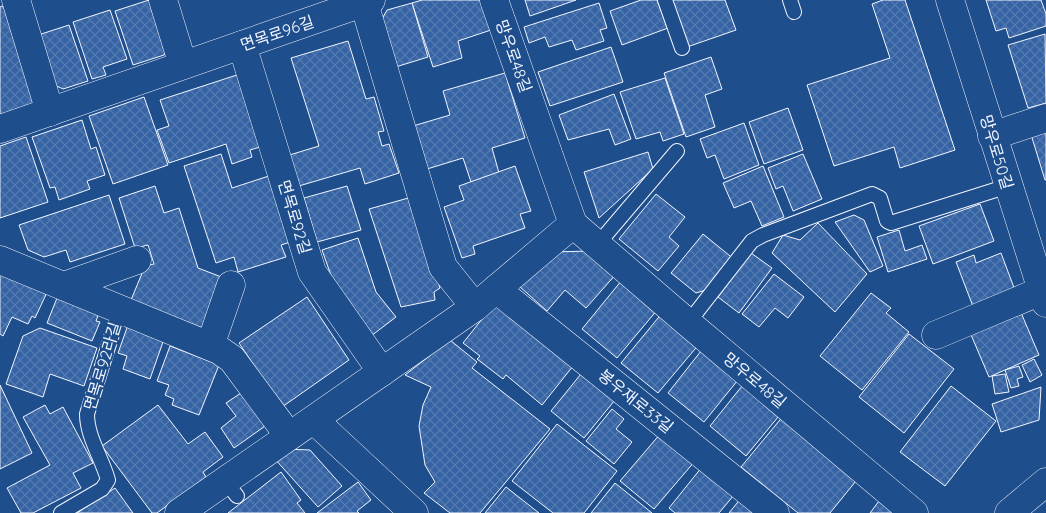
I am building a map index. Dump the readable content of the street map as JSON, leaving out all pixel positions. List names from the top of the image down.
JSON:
{
  "streets": {
    "street": [
      "면목로96길",
      "망우로48길",
      "망우로50길",
      "면목로92길",
      "면목로92라길",
      "봉우재로33길"
    ]
  },
  "crossings": [
    ["면목로96길", "면목로92길"]
  ]
}
